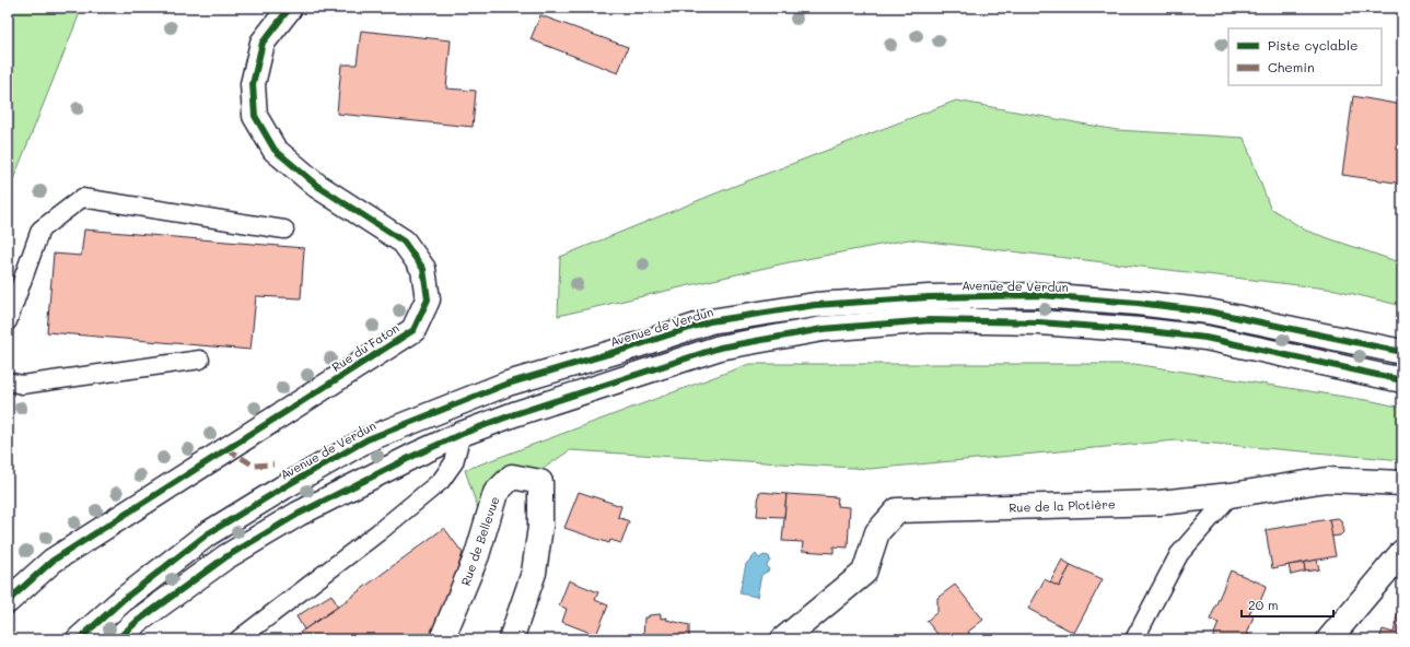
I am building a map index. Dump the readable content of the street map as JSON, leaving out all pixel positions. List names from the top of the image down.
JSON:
{
  "streets": {
    "main road": [
      "Avenue de Verdun",
      "Rue du Faton",
      "Rue de la Plotière",
      "Rue de Bellevue"
    ]
  },
  "legend": ["Piste cyclable", "Chemin"],
  "scale_bar": "20 m"
}
